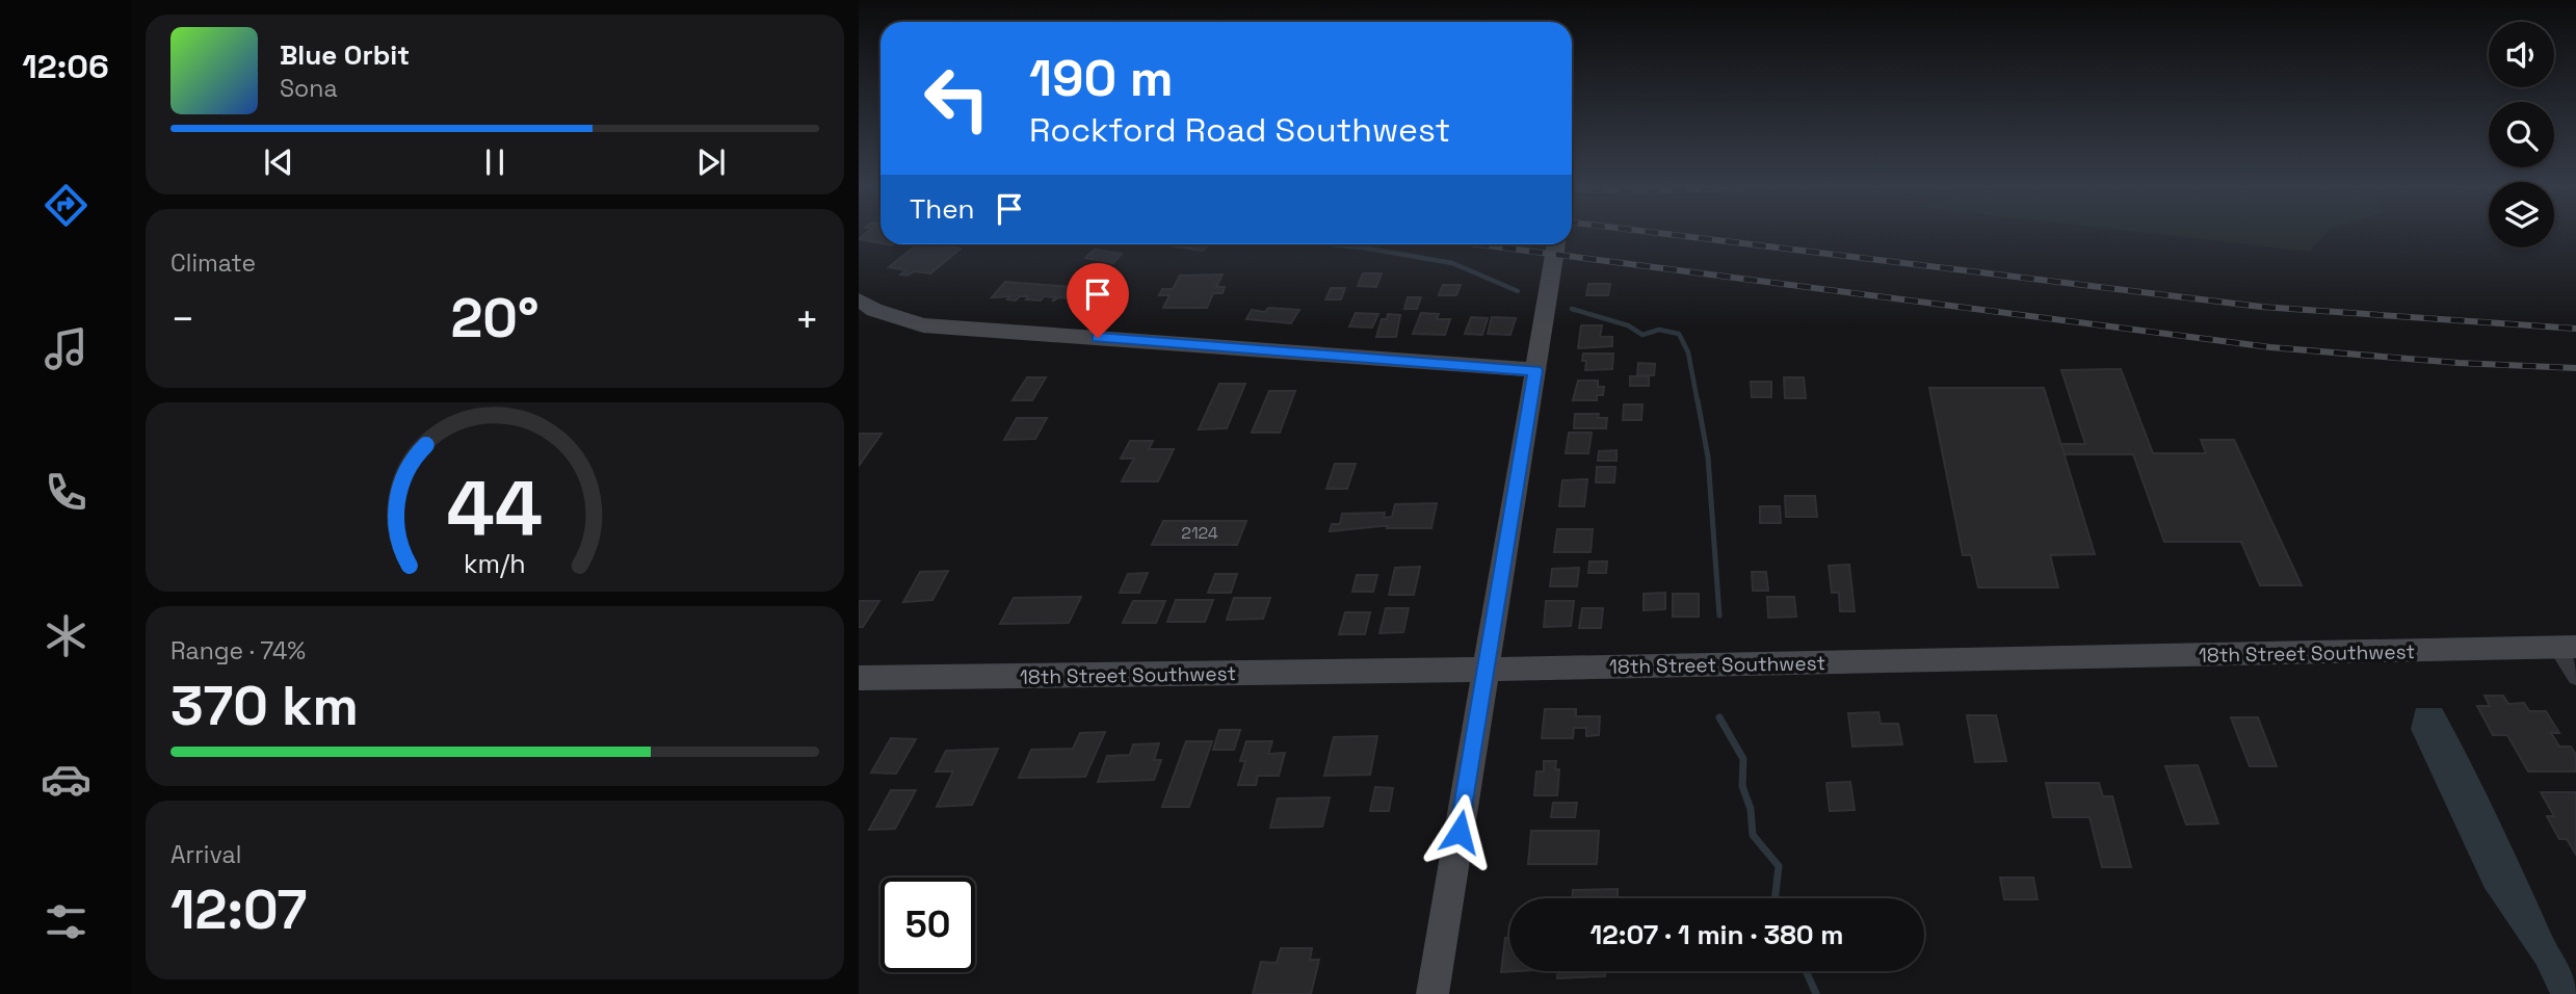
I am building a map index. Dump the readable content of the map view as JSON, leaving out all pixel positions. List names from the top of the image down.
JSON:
{
  "streets": {
    "street": ["18th Street Southwest"]
  },
  "house_numbers": ["2124"],
  "page": {
    "tabs": "12:06",
    "turn": ["190 m", "Rockford Road Southwest"],
    "song": ["Blue Orbit", "Sona"],
    "then": "Then",
    "tile": [
      "Climate",
      ["Range · 74%", "370 km"],
      ["Arrival", "12:07"]
    ],
    "heat": ["−", "20°", "+"],
    "limit": "50",
    "trip": "12:07 · 1 min · 380 m",
    "gauge": ["44", "km/h"]
  }
}
